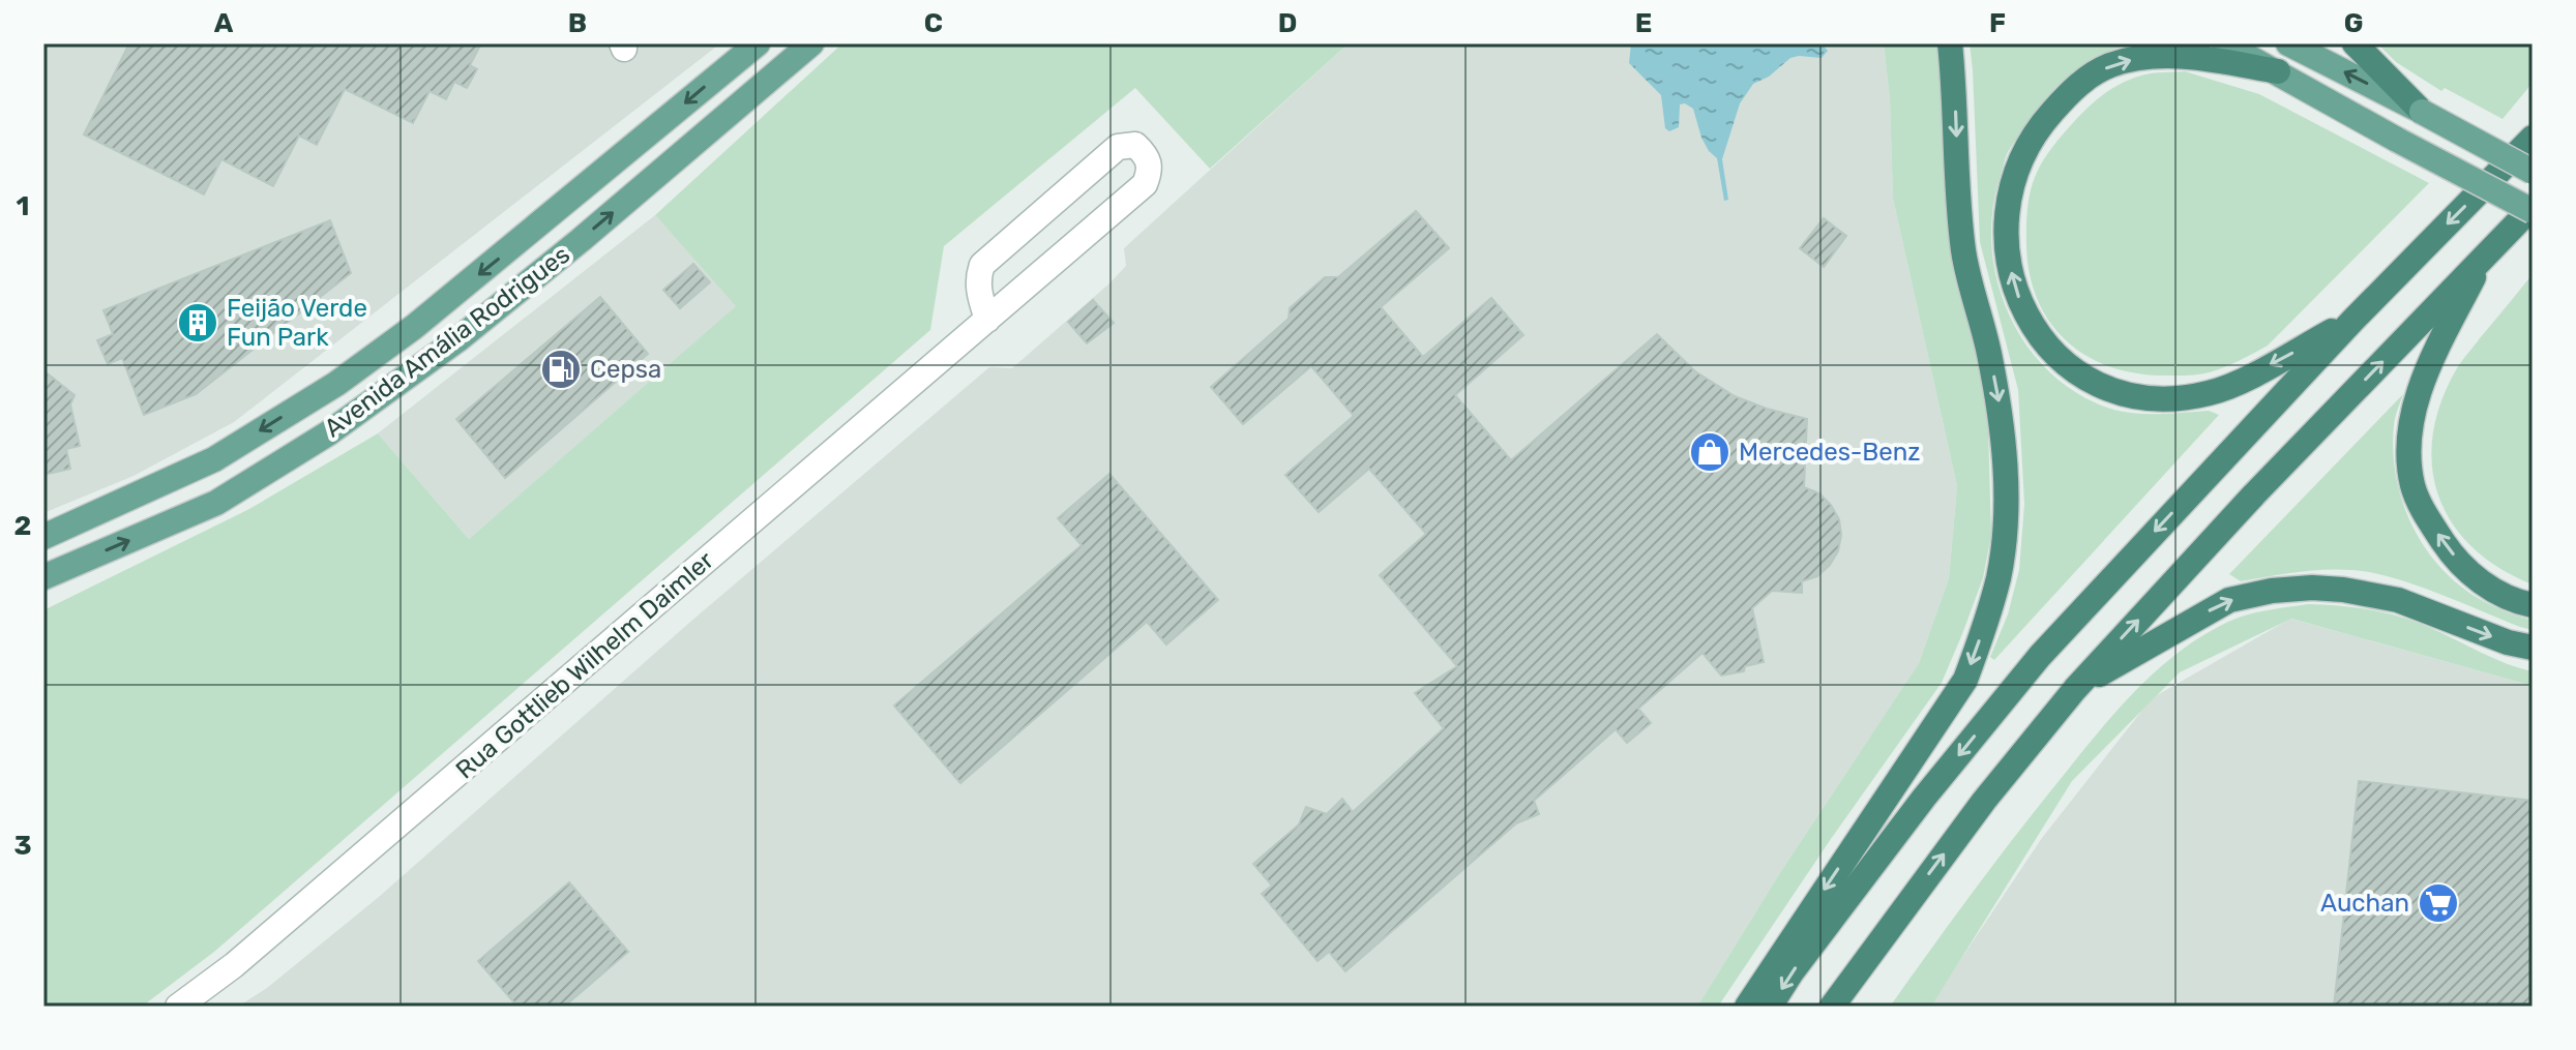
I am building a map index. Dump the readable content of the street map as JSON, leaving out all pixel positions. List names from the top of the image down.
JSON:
{
  "streets": {
    "main road": ["Avenida Amália Rodrigues"],
    "street": ["Rua Gottlieb Wilhelm Daimler"]
  },
  "places": {
    "building": ["Feijão Verde Fun Park"],
    "fuel station": ["Cepsa"],
    "shop": ["Mercedes-Benz"],
    "supermarket": ["Auchan"]
  },
  "grid": {
    "columns": [
      "A",
      "B",
      "C",
      "D",
      "E",
      "F",
      "G"
    ],
    "rows": ["1", "2", "3"]
  }
}
